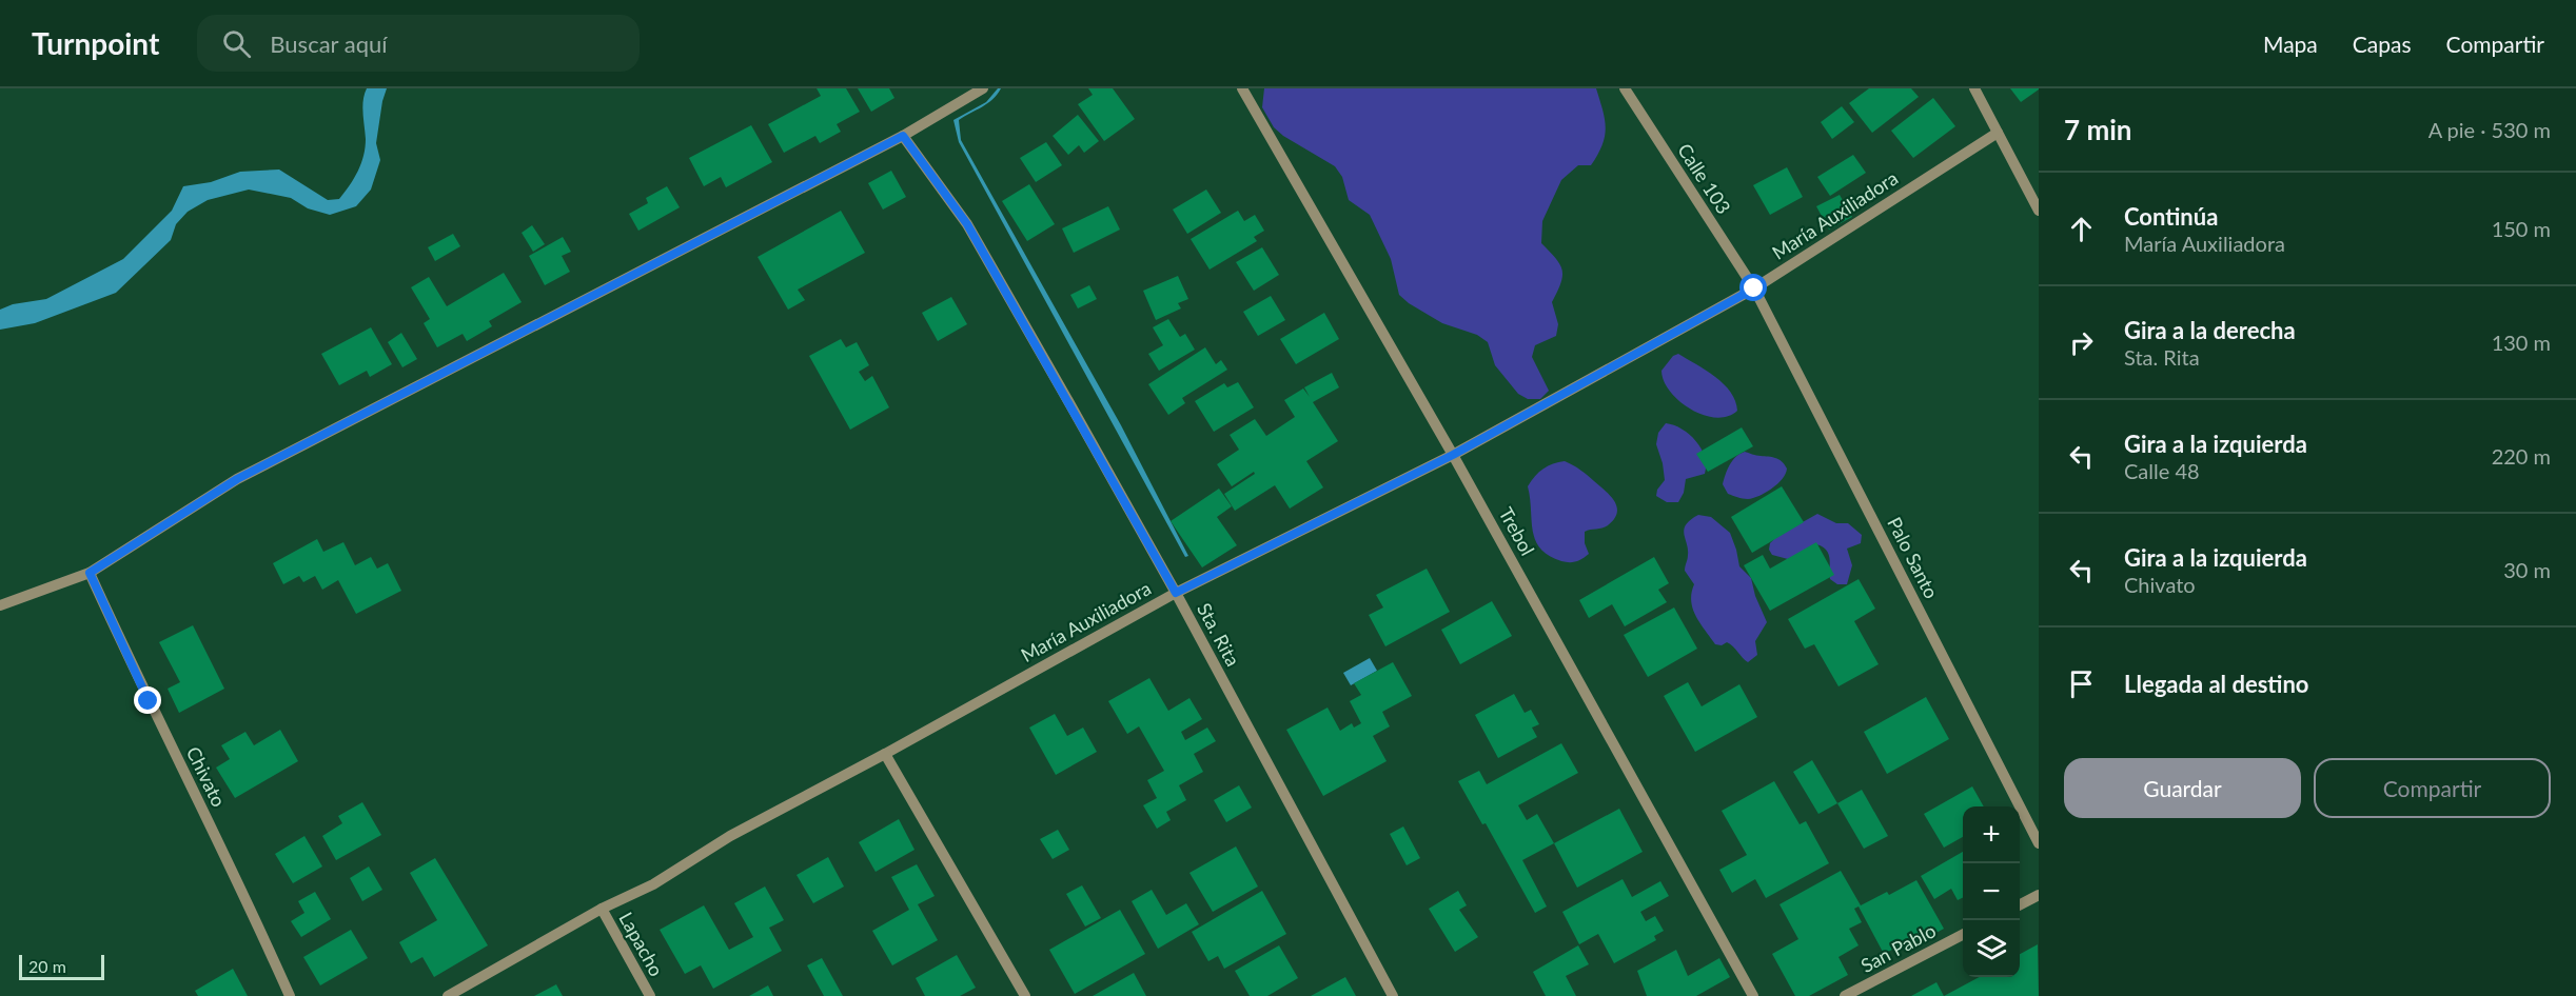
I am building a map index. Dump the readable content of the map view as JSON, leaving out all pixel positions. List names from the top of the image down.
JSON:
{
  "streets": {
    "street": [
      "Calle 103",
      "María Auxiliadora",
      "Trebol",
      "Palo Santo",
      "Sta. Rita",
      "Chivato",
      "Lapacho",
      "San Pablo"
    ]
  },
  "crossings": [
    ["Calle 103", "María Auxiliadora"],
    ["Calle 103", "Palo Santo"],
    ["María Auxiliadora", "Trebol"],
    ["María Auxiliadora", "Palo Santo"],
    ["María Auxiliadora", "Sta. Rita"],
    ["María Auxiliadora", "Lapacho"]
  ],
  "scale_bar": "20 m",
  "page": {
    "header": "Turnpoint",
    "search": "Buscar aquí",
    "nav": ["Mapa", "Capas", "Compartir"],
    "heading": ["7 min", "A pie · 530 m"],
    "list": [
      ["Continúa", "María Auxiliadora", "150 m"],
      ["Gira a la derecha", "Sta. Rita", "130 m"],
      ["Gira a la izquierda", "Calle 48", "220 m"],
      ["Gira a la izquierda", "Chivato", "30 m"],
      "Llegada al destino"
    ],
    "buttons": ["Guardar", "Compartir"],
    "map_buttons": ["+", "−"],
    "scale": "20 m"
  }
}
